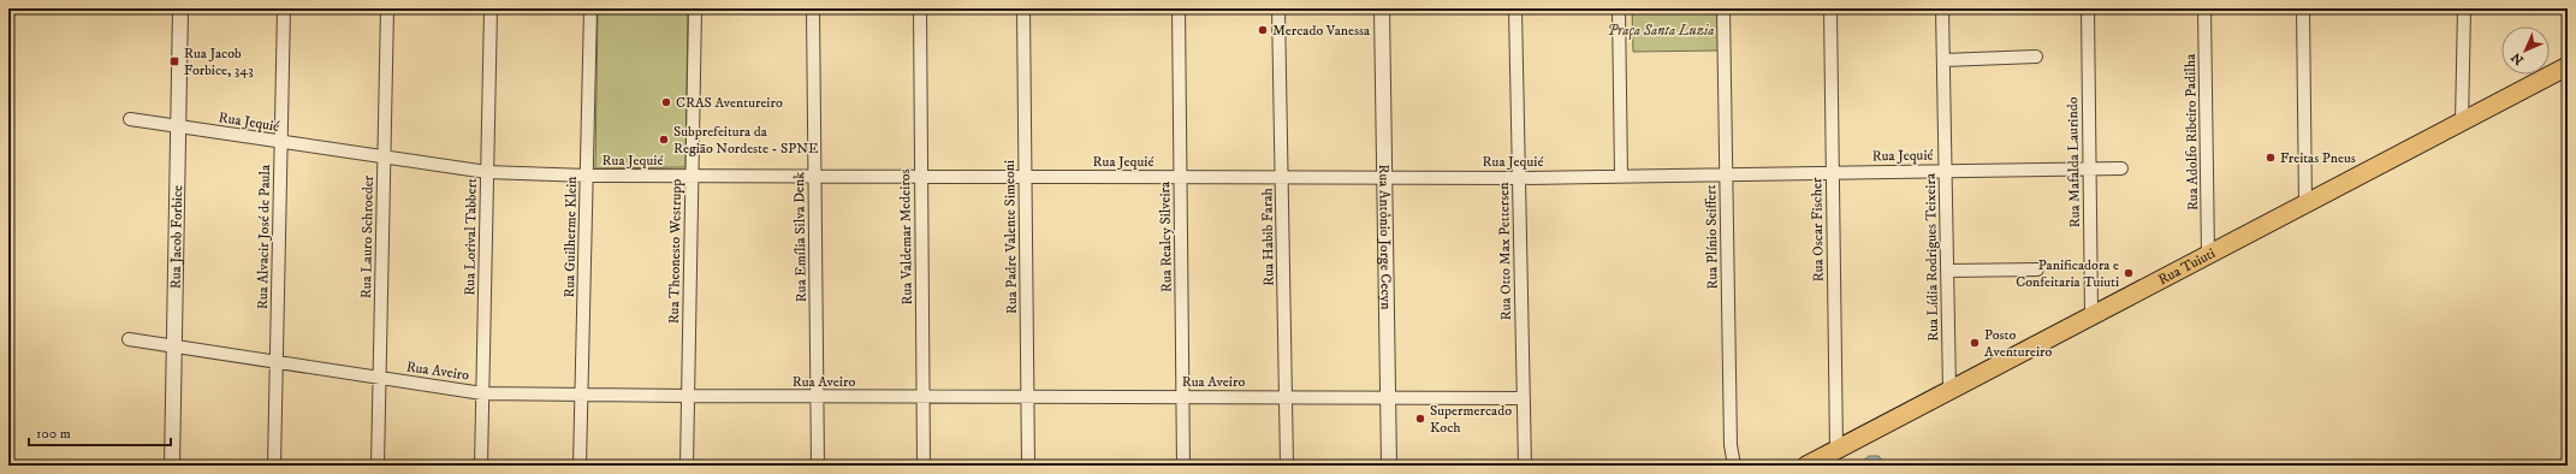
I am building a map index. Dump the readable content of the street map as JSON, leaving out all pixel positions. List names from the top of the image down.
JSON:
{
  "streets": {
    "main road": ["Rua Tuiuti"],
    "street": [
      "Rua Jequié",
      "Rua Adolfo Ribeiro Padilha",
      "Rua Mafalda Laurindo",
      "Rua Oscar Fischer",
      "Rua Jacob Forbice",
      "Rua Alvacir José de Paula",
      "Rua Lauro Schroeder",
      "Rua Lorival Tabbert",
      "Rua Guilherme Klein",
      "Rua Emília Silva Denk",
      "Rua Valdemar Medeiros",
      "Rua Padre Valente Simeoni",
      "Rua Realcy Silveira",
      "Rua Habib Farah",
      "Rua Antônio Jorge Cecyn",
      "Rua Plínio Seiffert",
      "Rua Theonesto Westrupp",
      "Rua Otto Max Pettersen",
      "Rua Lídia Rodrigues Teixeira",
      "Rua Aveiro"
    ]
  },
  "crossings": [
    ["Rua Jequié", "Rua Mafalda Laurindo"],
    ["Rua Jequié", "Rua Oscar Fischer"],
    ["Rua Jequié", "Rua Jacob Forbice"],
    ["Rua Jequié", "Rua Alvacir José de Paula"],
    ["Rua Jequié", "Rua Lauro Schroeder"],
    ["Rua Jequié", "Rua Lorival Tabbert"],
    ["Rua Jequié", "Rua Guilherme Klein"],
    ["Rua Jequié", "Rua Emília Silva Denk"],
    ["Rua Jequié", "Rua Valdemar Medeiros"],
    ["Rua Jequié", "Rua Padre Valente Simeoni"],
    ["Rua Jequié", "Rua Realcy Silveira"],
    ["Rua Jequié", "Rua Habib Farah"],
    ["Rua Jequié", "Rua Antônio Jorge Cecyn"],
    ["Rua Jequié", "Rua Plínio Seiffert"],
    ["Rua Jequié", "Rua Theonesto Westrupp"],
    ["Rua Jequié", "Rua Otto Max Pettersen"],
    ["Rua Jequié", "Rua Lídia Rodrigues Teixeira"],
    ["Rua Adolfo Ribeiro Padilha", "Rua Tuiuti"],
    ["Rua Mafalda Laurindo", "Rua Tuiuti"],
    ["Rua Oscar Fischer", "Rua Tuiuti"],
    ["Rua Jacob Forbice", "Rua Aveiro"],
    ["Rua Alvacir José de Paula", "Rua Aveiro"],
    ["Rua Lauro Schroeder", "Rua Aveiro"],
    ["Rua Lorival Tabbert", "Rua Aveiro"],
    ["Rua Guilherme Klein", "Rua Aveiro"],
    ["Rua Emília Silva Denk", "Rua Aveiro"],
    ["Rua Valdemar Medeiros", "Rua Aveiro"],
    ["Rua Padre Valente Simeoni", "Rua Aveiro"],
    ["Rua Realcy Silveira", "Rua Aveiro"],
    ["Rua Habib Farah", "Rua Aveiro"],
    ["Rua Antônio Jorge Cecyn", "Rua Aveiro"],
    ["Rua Theonesto Westrupp", "Rua Aveiro"],
    ["Rua Otto Max Pettersen", "Rua Aveiro"],
    ["Rua Lídia Rodrigues Teixeira", "Rua Tuiuti"]
  ],
  "parks": ["Praça Santa Luzia"],
  "places": {
    "other": [
      "Mercado Vanessa",
      "CRAS Aventureiro",
      "Subprefeitura da Região Nordeste - SPNE",
      "Freitas Pneus",
      "Panificadora e Confeitaria Tuiuti",
      "Posto Aventureiro",
      "Supermercado Koch"
    ],
    "transit": ["Rua Jacob Forbice, 343"]
  },
  "scale_bar": "100 m",
  "north": "bottom left"
}
